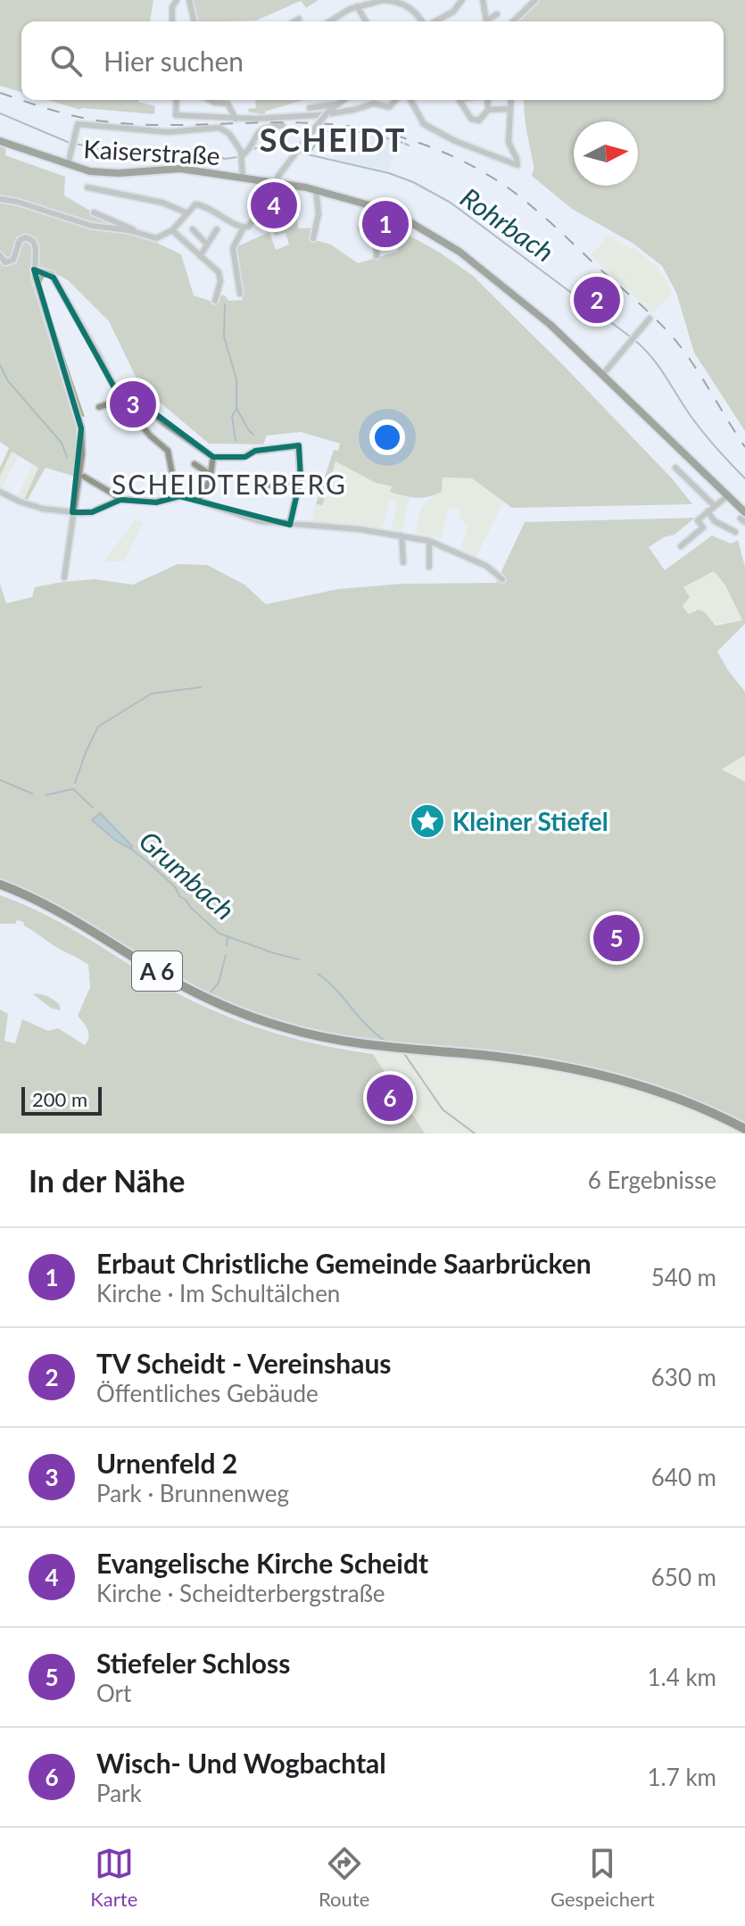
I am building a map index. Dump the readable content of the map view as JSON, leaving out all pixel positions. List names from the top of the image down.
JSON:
{
  "streets": {
    "highway": ["A 6"],
    "main road": ["Kaiserstraße"]
  },
  "districts": ["SCHEIDT", "SCHEIDTERBERG"],
  "water": ["Rohrbach", "Grumbach"],
  "places": {
    "place": ["Kleiner Stiefel"]
  },
  "scale_bar": "200 m",
  "north": "right",
  "page": {
    "search": "Hier suchen",
    "pins": [
      "4",
      "1",
      "2",
      "3",
      "5",
      "6"
    ],
    "scale": "200 m",
    "heading": ["In der Nähe", "6 Ergebnisse"],
    "list": [
      {
        "mark": "1",
        "name": "Erbaut Christliche Gemeinde Saarbrücken",
        "note": "Kirche · Im Schultälchen",
        "value": "540 m"
      },
      {
        "mark": "2",
        "name": "TV Scheidt - Vereinshaus",
        "note": "Öffentliches Gebäude",
        "value": "630 m"
      },
      {
        "mark": "3",
        "name": "Urnenfeld 2",
        "note": "Park · Brunnenweg",
        "value": "640 m"
      },
      {
        "mark": "4",
        "name": "Evangelische Kirche Scheidt",
        "note": "Kirche · Scheidterbergstraße",
        "value": "650 m"
      },
      {
        "mark": "5",
        "name": "Stiefeler Schloss",
        "note": "Ort",
        "value": "1.4 km"
      },
      {
        "mark": "6",
        "name": "Wisch- Und Wogbachtal",
        "note": "Park",
        "value": "1.7 km"
      }
    ],
    "nav": ["Karte", "Route", "Gespeichert"]
  }
}
